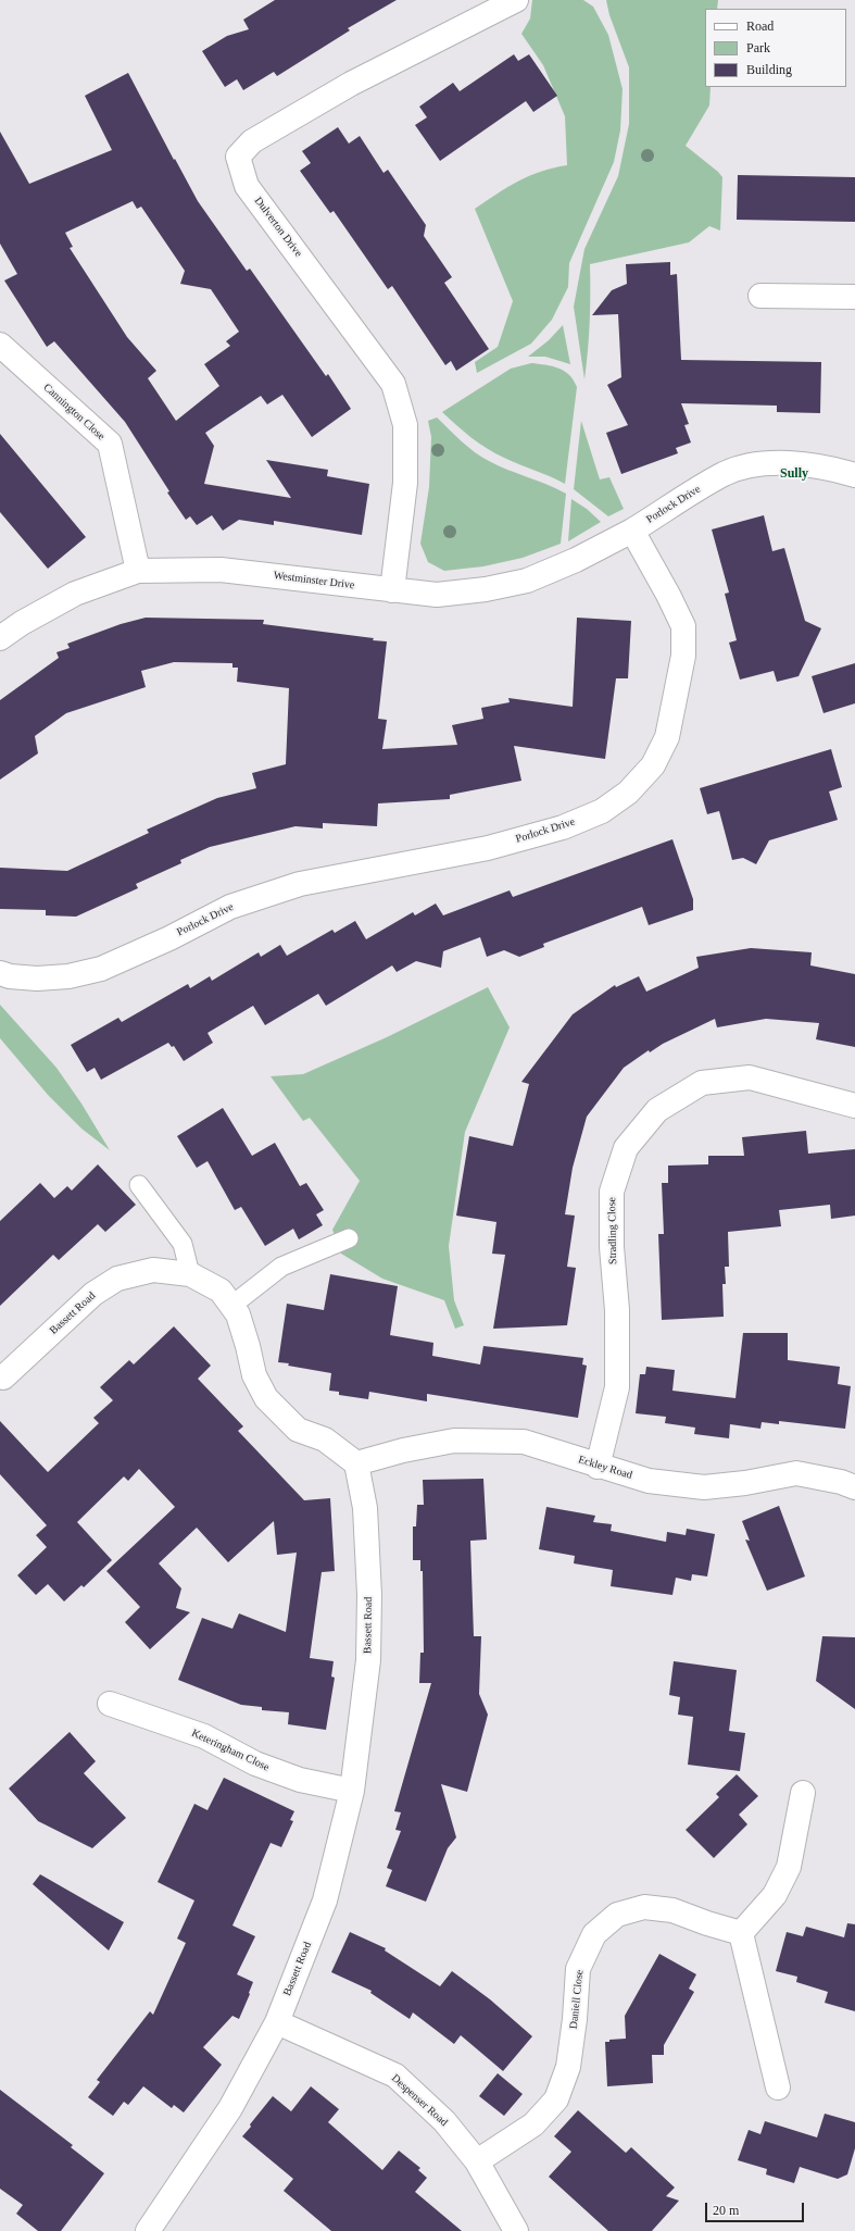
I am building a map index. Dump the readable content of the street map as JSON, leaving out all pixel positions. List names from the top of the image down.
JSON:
{
  "streets": {
    "street": [
      "Dulverton Drive",
      "Cannington Close",
      "Porlock Drive",
      "Westminster Drive",
      "Stradling Close",
      "Bassett Road",
      "Eckley Road",
      "Keteringham Close",
      "Daniell Close",
      "Despenser Road"
    ]
  },
  "crossings": [
    ["Dulverton Drive", "Westminster Drive"],
    ["Cannington Close", "Westminster Drive"],
    ["Porlock Drive", "Westminster Drive"],
    ["Stradling Close", "Eckley Road"],
    ["Bassett Road", "Eckley Road"],
    ["Bassett Road", "Keteringham Close"],
    ["Bassett Road", "Despenser Road"],
    ["Daniell Close", "Despenser Road"]
  ],
  "districts": ["Sully"],
  "legend": ["Road", "Park", "Building"],
  "scale_bar": "20 m"
}
